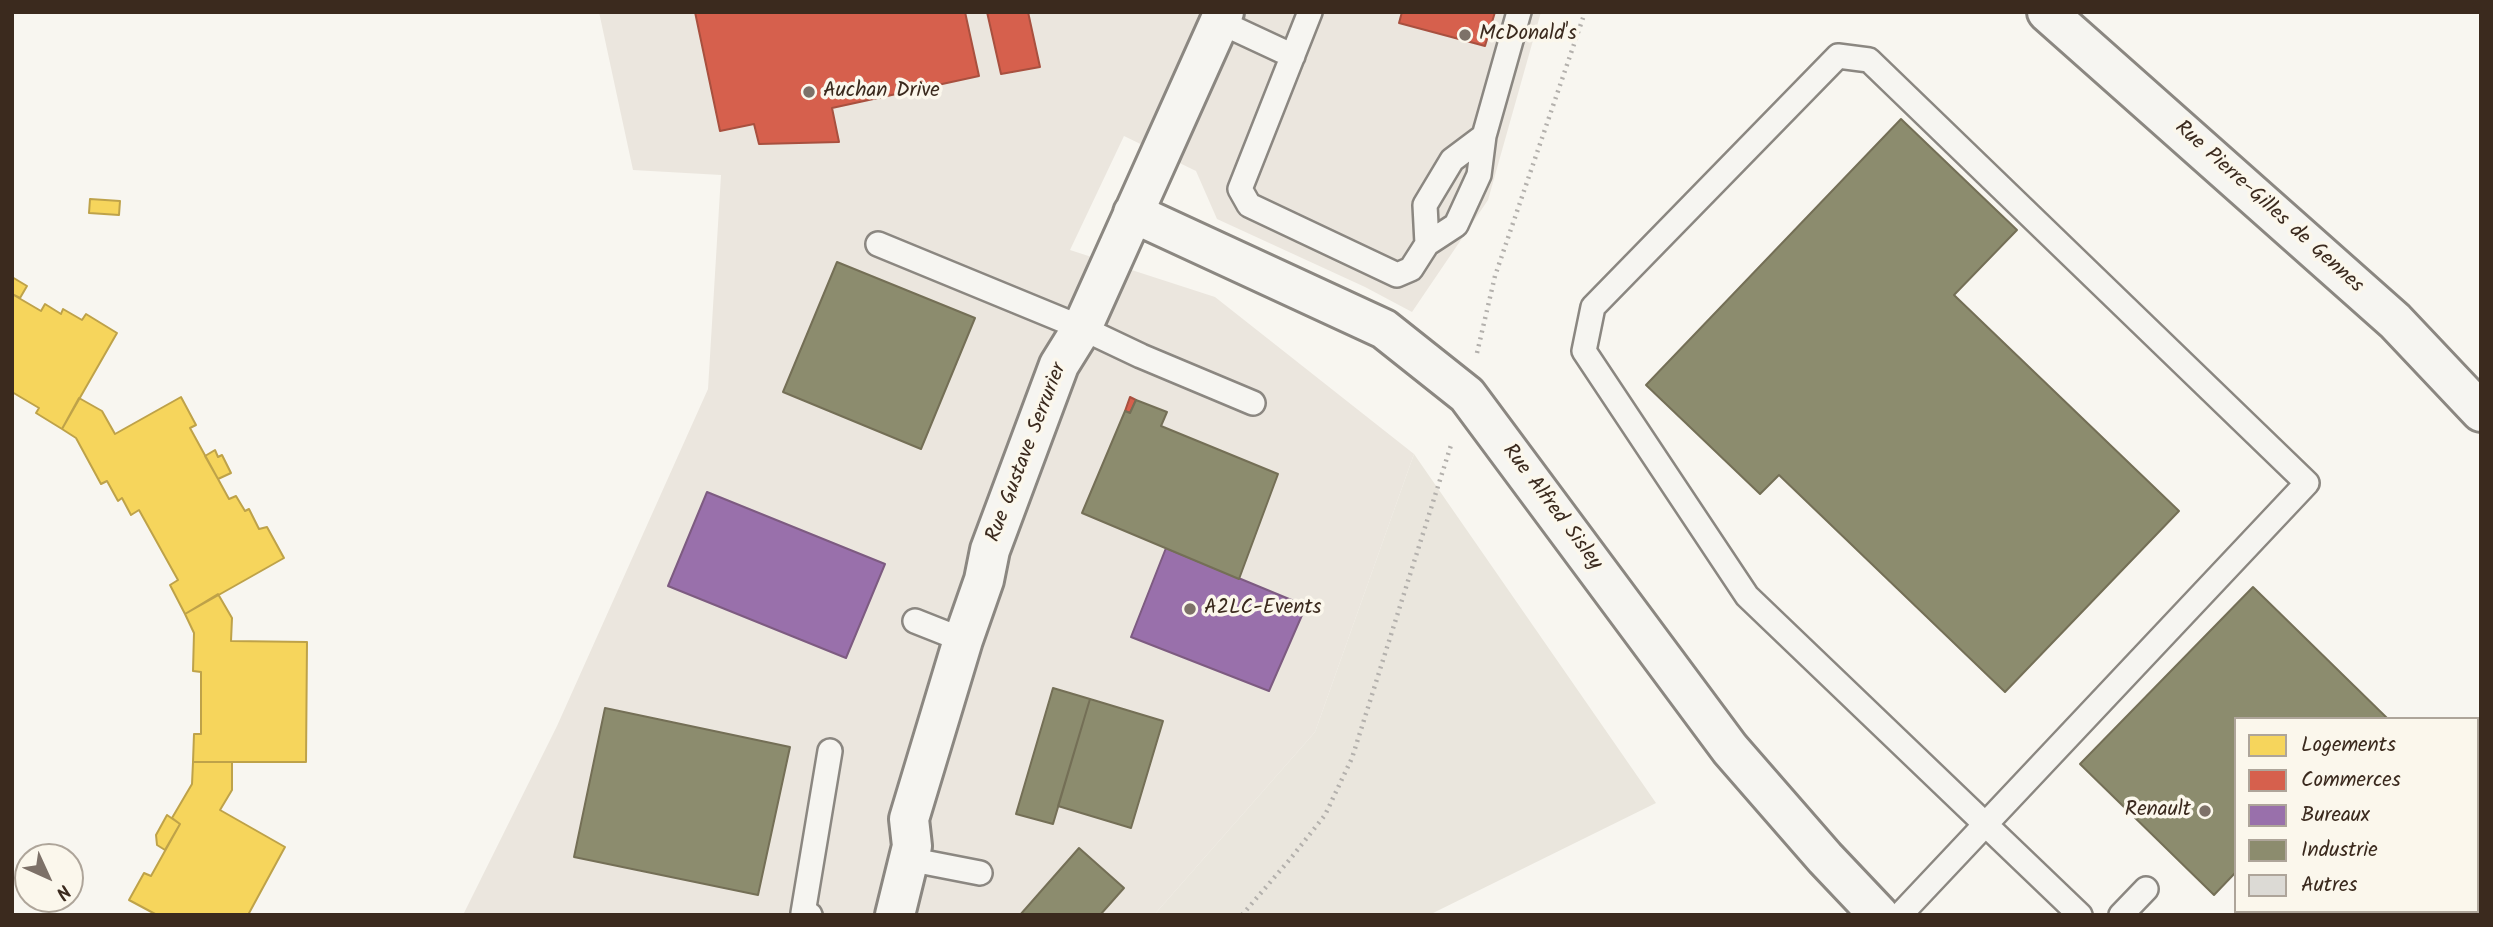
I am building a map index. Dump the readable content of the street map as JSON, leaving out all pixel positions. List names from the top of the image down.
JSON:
{
  "streets": {
    "street": ["Rue Pierre-Gilles de Gennes", "Rue Gustave Serrurier", "Rue Alfred Sisley"]
  },
  "crossings": [
    ["Rue Gustave Serrurier", "Rue Alfred Sisley"]
  ],
  "places": [
    "McDonald's",
    "Auchan Drive",
    "A2LC-Events",
    "Renault"
  ],
  "legend": [
    "Logements",
    "Commerces",
    "Bureaux",
    "Industrie",
    "Autres"
  ],
  "north": "bottom right"
}
